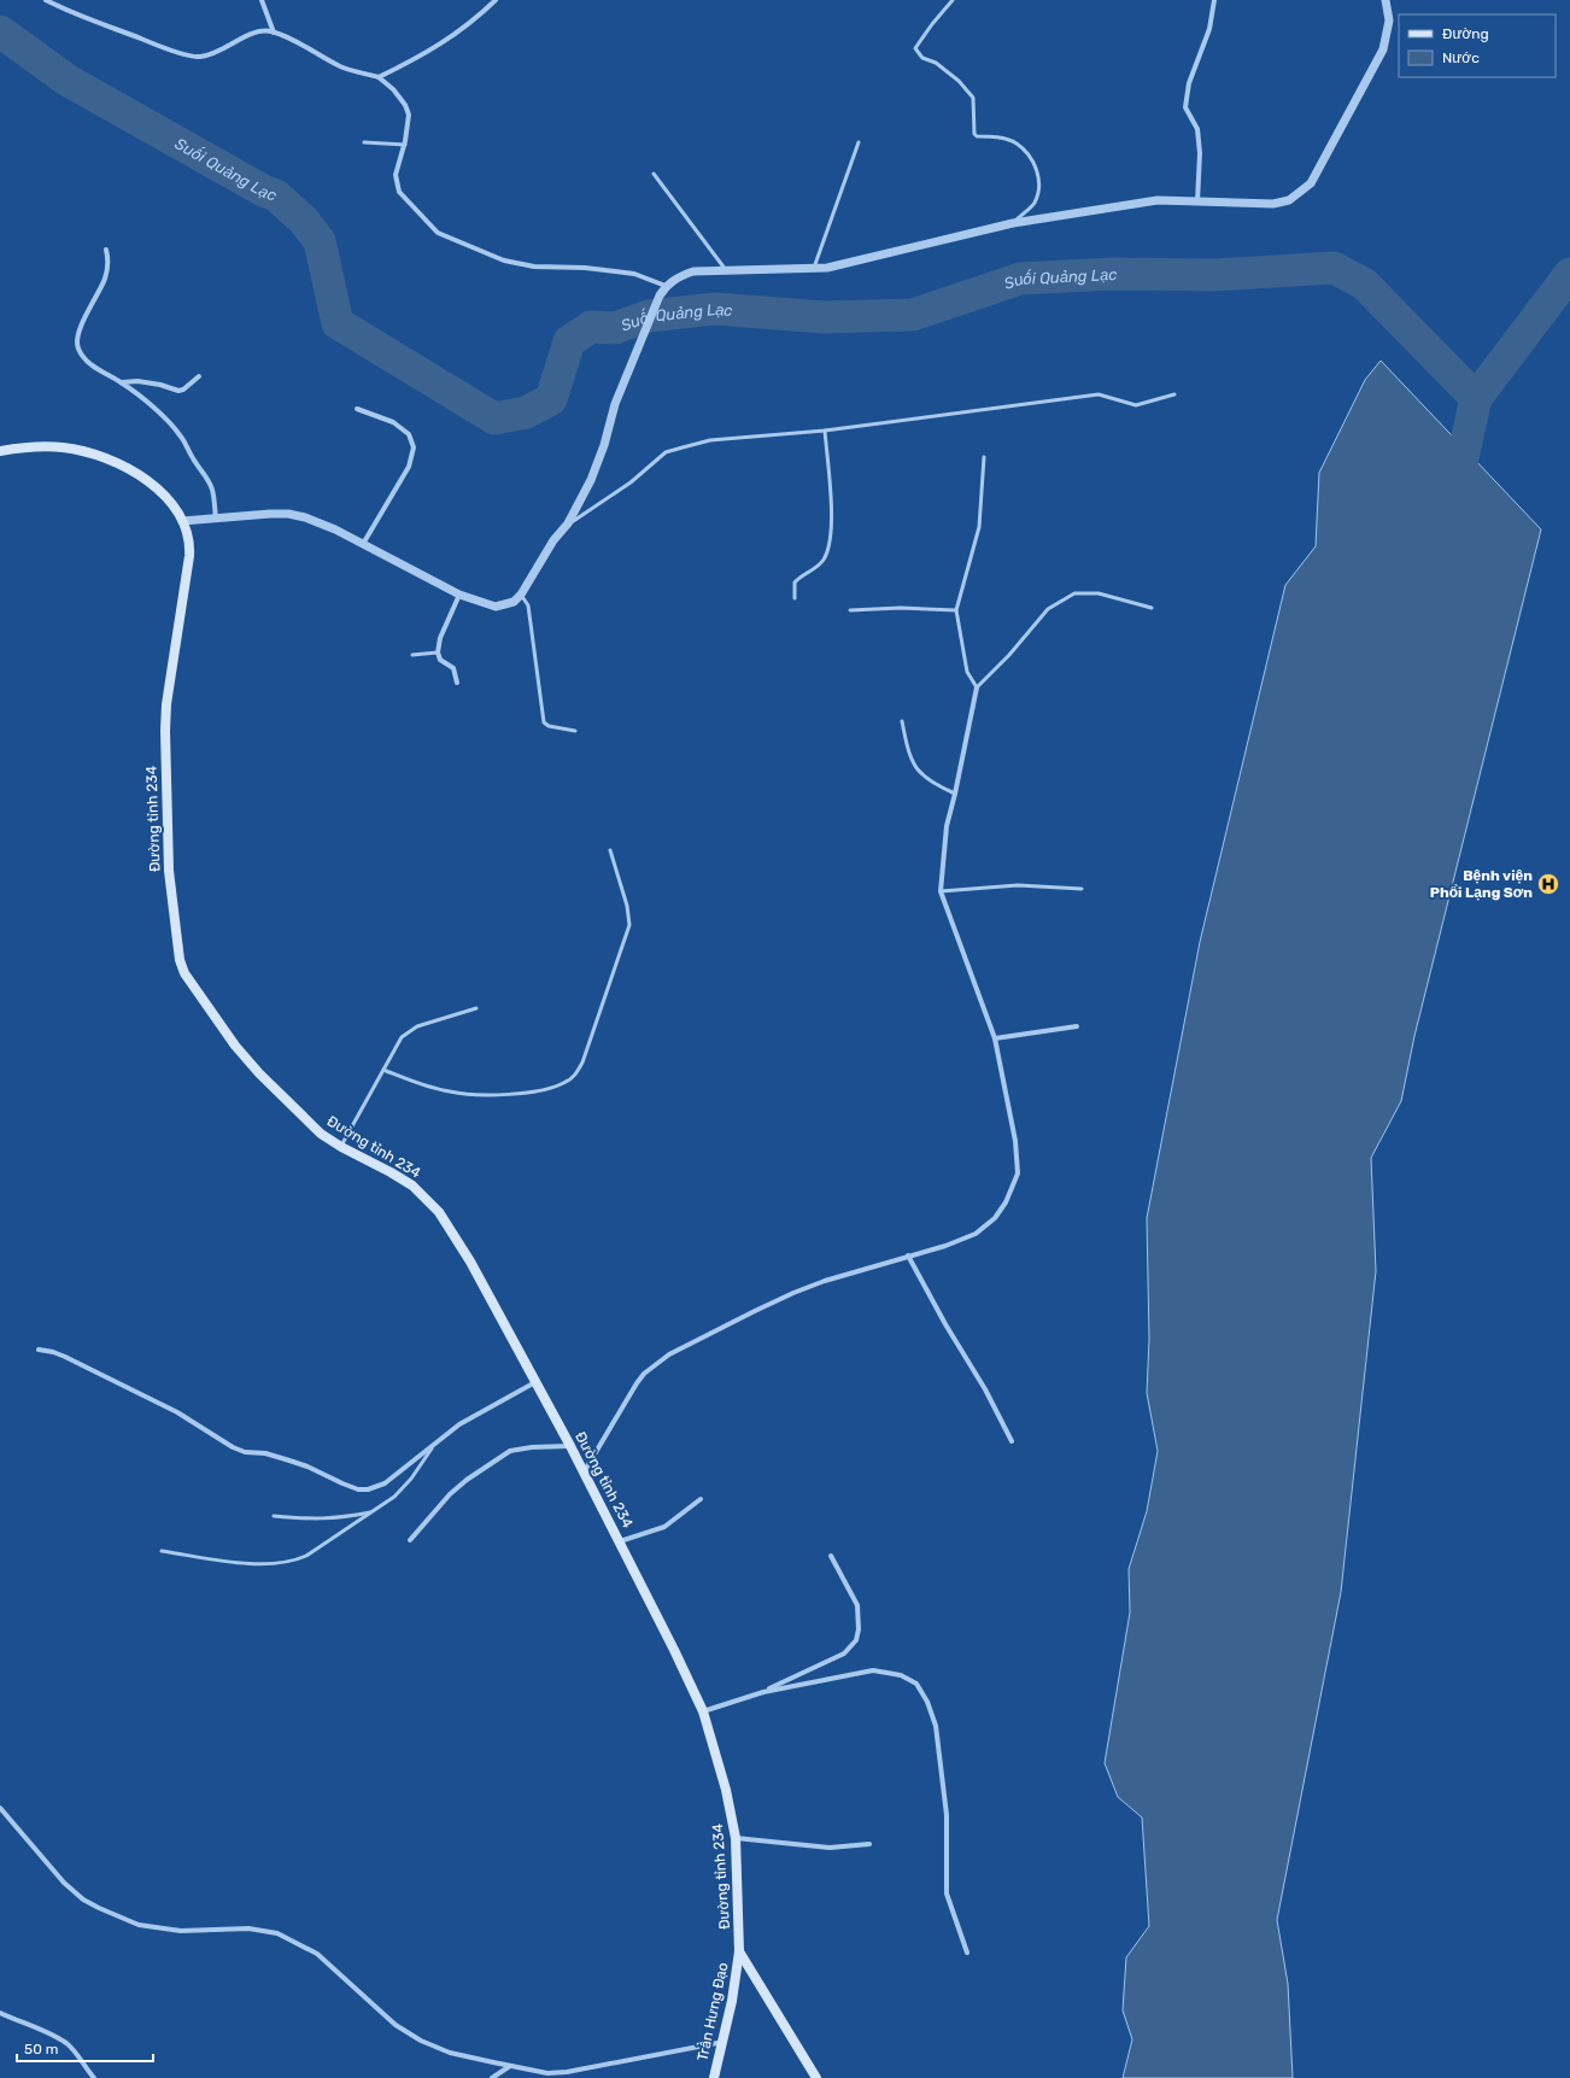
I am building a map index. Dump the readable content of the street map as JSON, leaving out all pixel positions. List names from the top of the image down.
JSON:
{
  "streets": {
    "main road": ["Đường tỉnh 234", "Trần Hưng Đạo"]
  },
  "crossings": [
    ["Đường tỉnh 234", "Trần Hưng Đạo"]
  ],
  "water": ["Suối Quảng Lạc"],
  "places": {
    "hospital": ["Bệnh viện Phổi Lạng Sơn"]
  },
  "legend": ["Đường", "Nước"],
  "scale_bar": "50 m"
}
